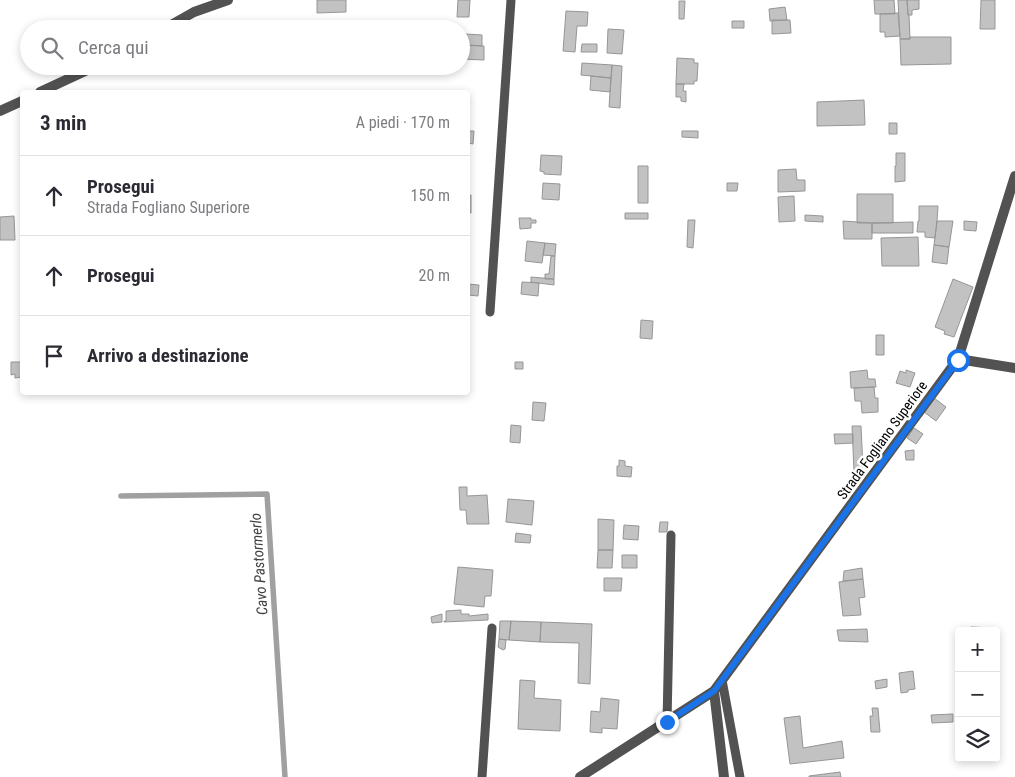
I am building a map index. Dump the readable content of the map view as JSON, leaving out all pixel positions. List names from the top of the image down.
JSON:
{
  "streets": {
    "street": ["Strada Fogliano Superiore"]
  },
  "water": ["Cavo Pastormerlo"],
  "page": {
    "search": "Cerca qui",
    "heading": ["3 min", "A piedi · 170 m"],
    "list": [
      ["Prosegui", "Strada Fogliano Superiore", "150 m"],
      ["Prosegui", "20 m"],
      "Arrivo a destinazione"
    ],
    "map_buttons": ["+", "−"]
  }
}
